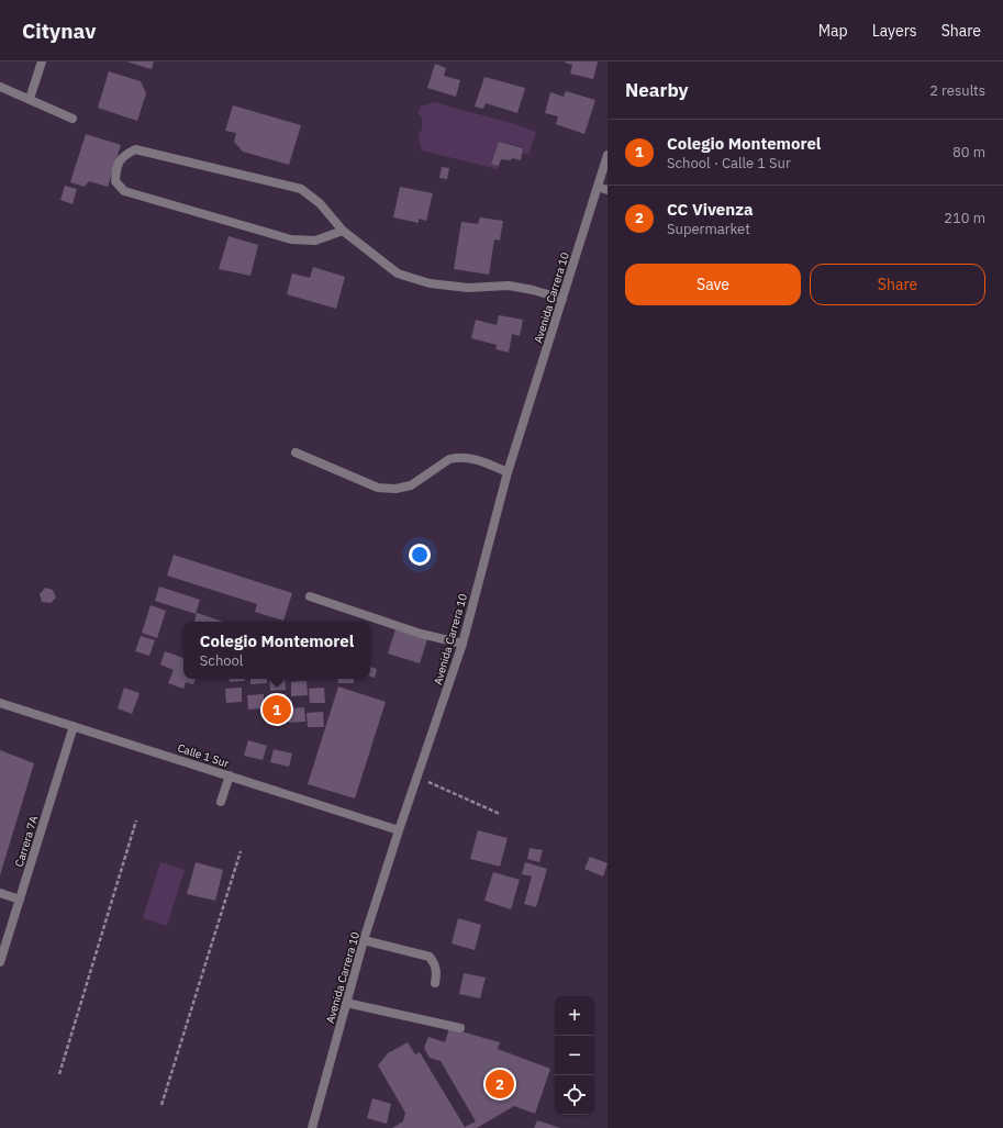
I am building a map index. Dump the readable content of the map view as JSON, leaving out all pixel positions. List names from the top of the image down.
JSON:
{
  "streets": {
    "street": ["Avenida Carrera 10", "Calle 1 Sur", "Carrera 7A"]
  },
  "crossings": [
    ["Avenida Carrera 10", "Calle 1 Sur"],
    ["Calle 1 Sur", "Carrera 7A"]
  ],
  "page": {
    "header": "Citynav",
    "nav": ["Map", "Layers", "Share"],
    "heading": ["Nearby", "2 results"],
    "list": [
      {
        "mark": "1",
        "name": "Colegio Montemorel",
        "note": "School · Calle 1 Sur",
        "value": "80 m"
      },
      {
        "mark": "2",
        "name": "CC Vivenza",
        "note": "Supermarket",
        "value": "210 m"
      }
    ],
    "buttons": ["Save", "Share"],
    "popup": ["Colegio Montemorel", "School"],
    "pins": ["1", "2"],
    "map_buttons": ["+", "−"]
  }
}
